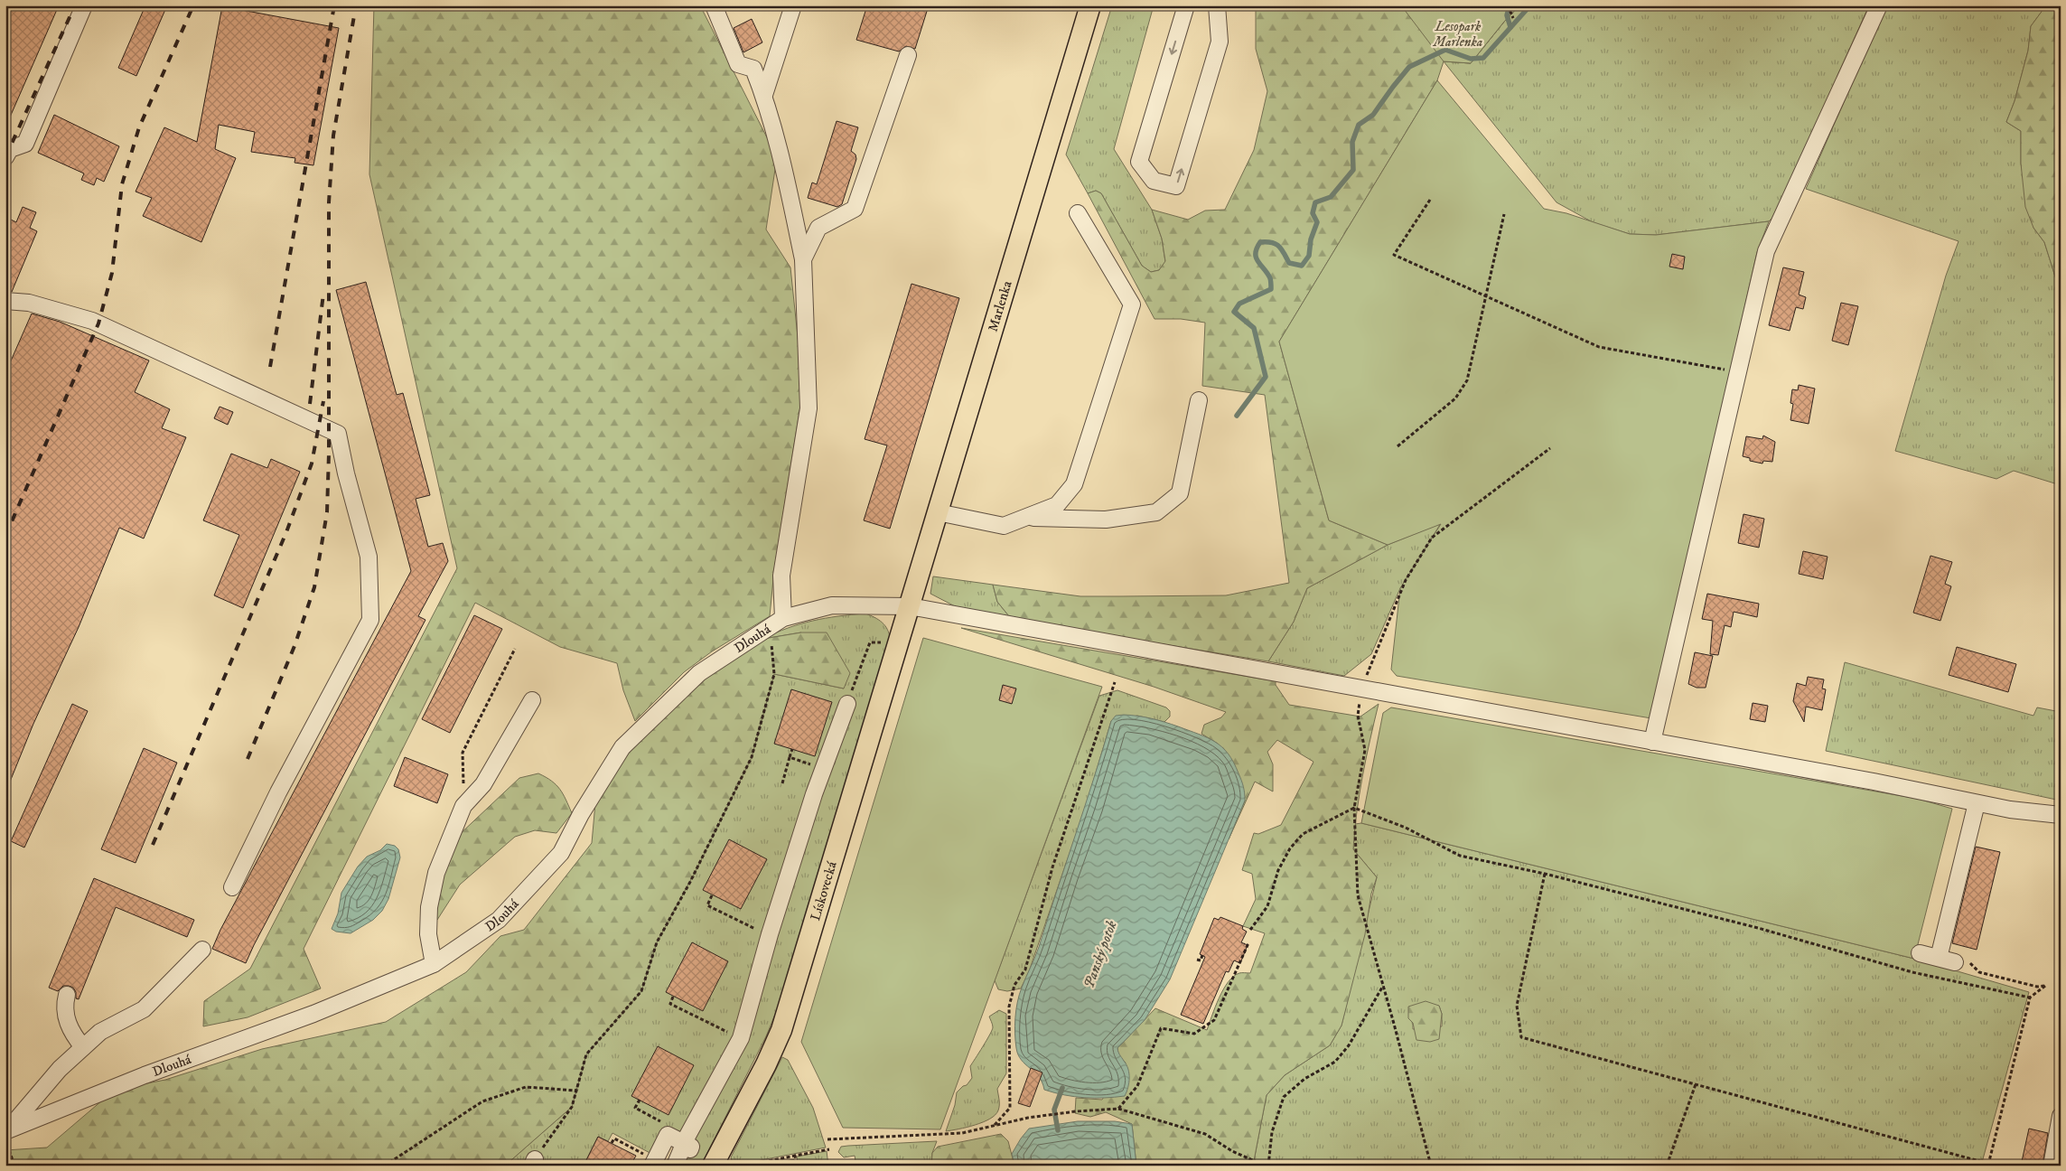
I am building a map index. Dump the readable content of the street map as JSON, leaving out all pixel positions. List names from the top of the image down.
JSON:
{
  "streets": {
    "main road": ["Marlenka", "Lískovecká"],
    "street": ["Dlouhá"]
  },
  "crossings": [
    ["Marlenka", "Dlouhá"],
    ["Marlenka", "Lískovecká"],
    ["Dlouhá", "Lískovecká"]
  ],
  "water": ["Panský potok"],
  "parks": ["Lesopark Marlenka"]
}
